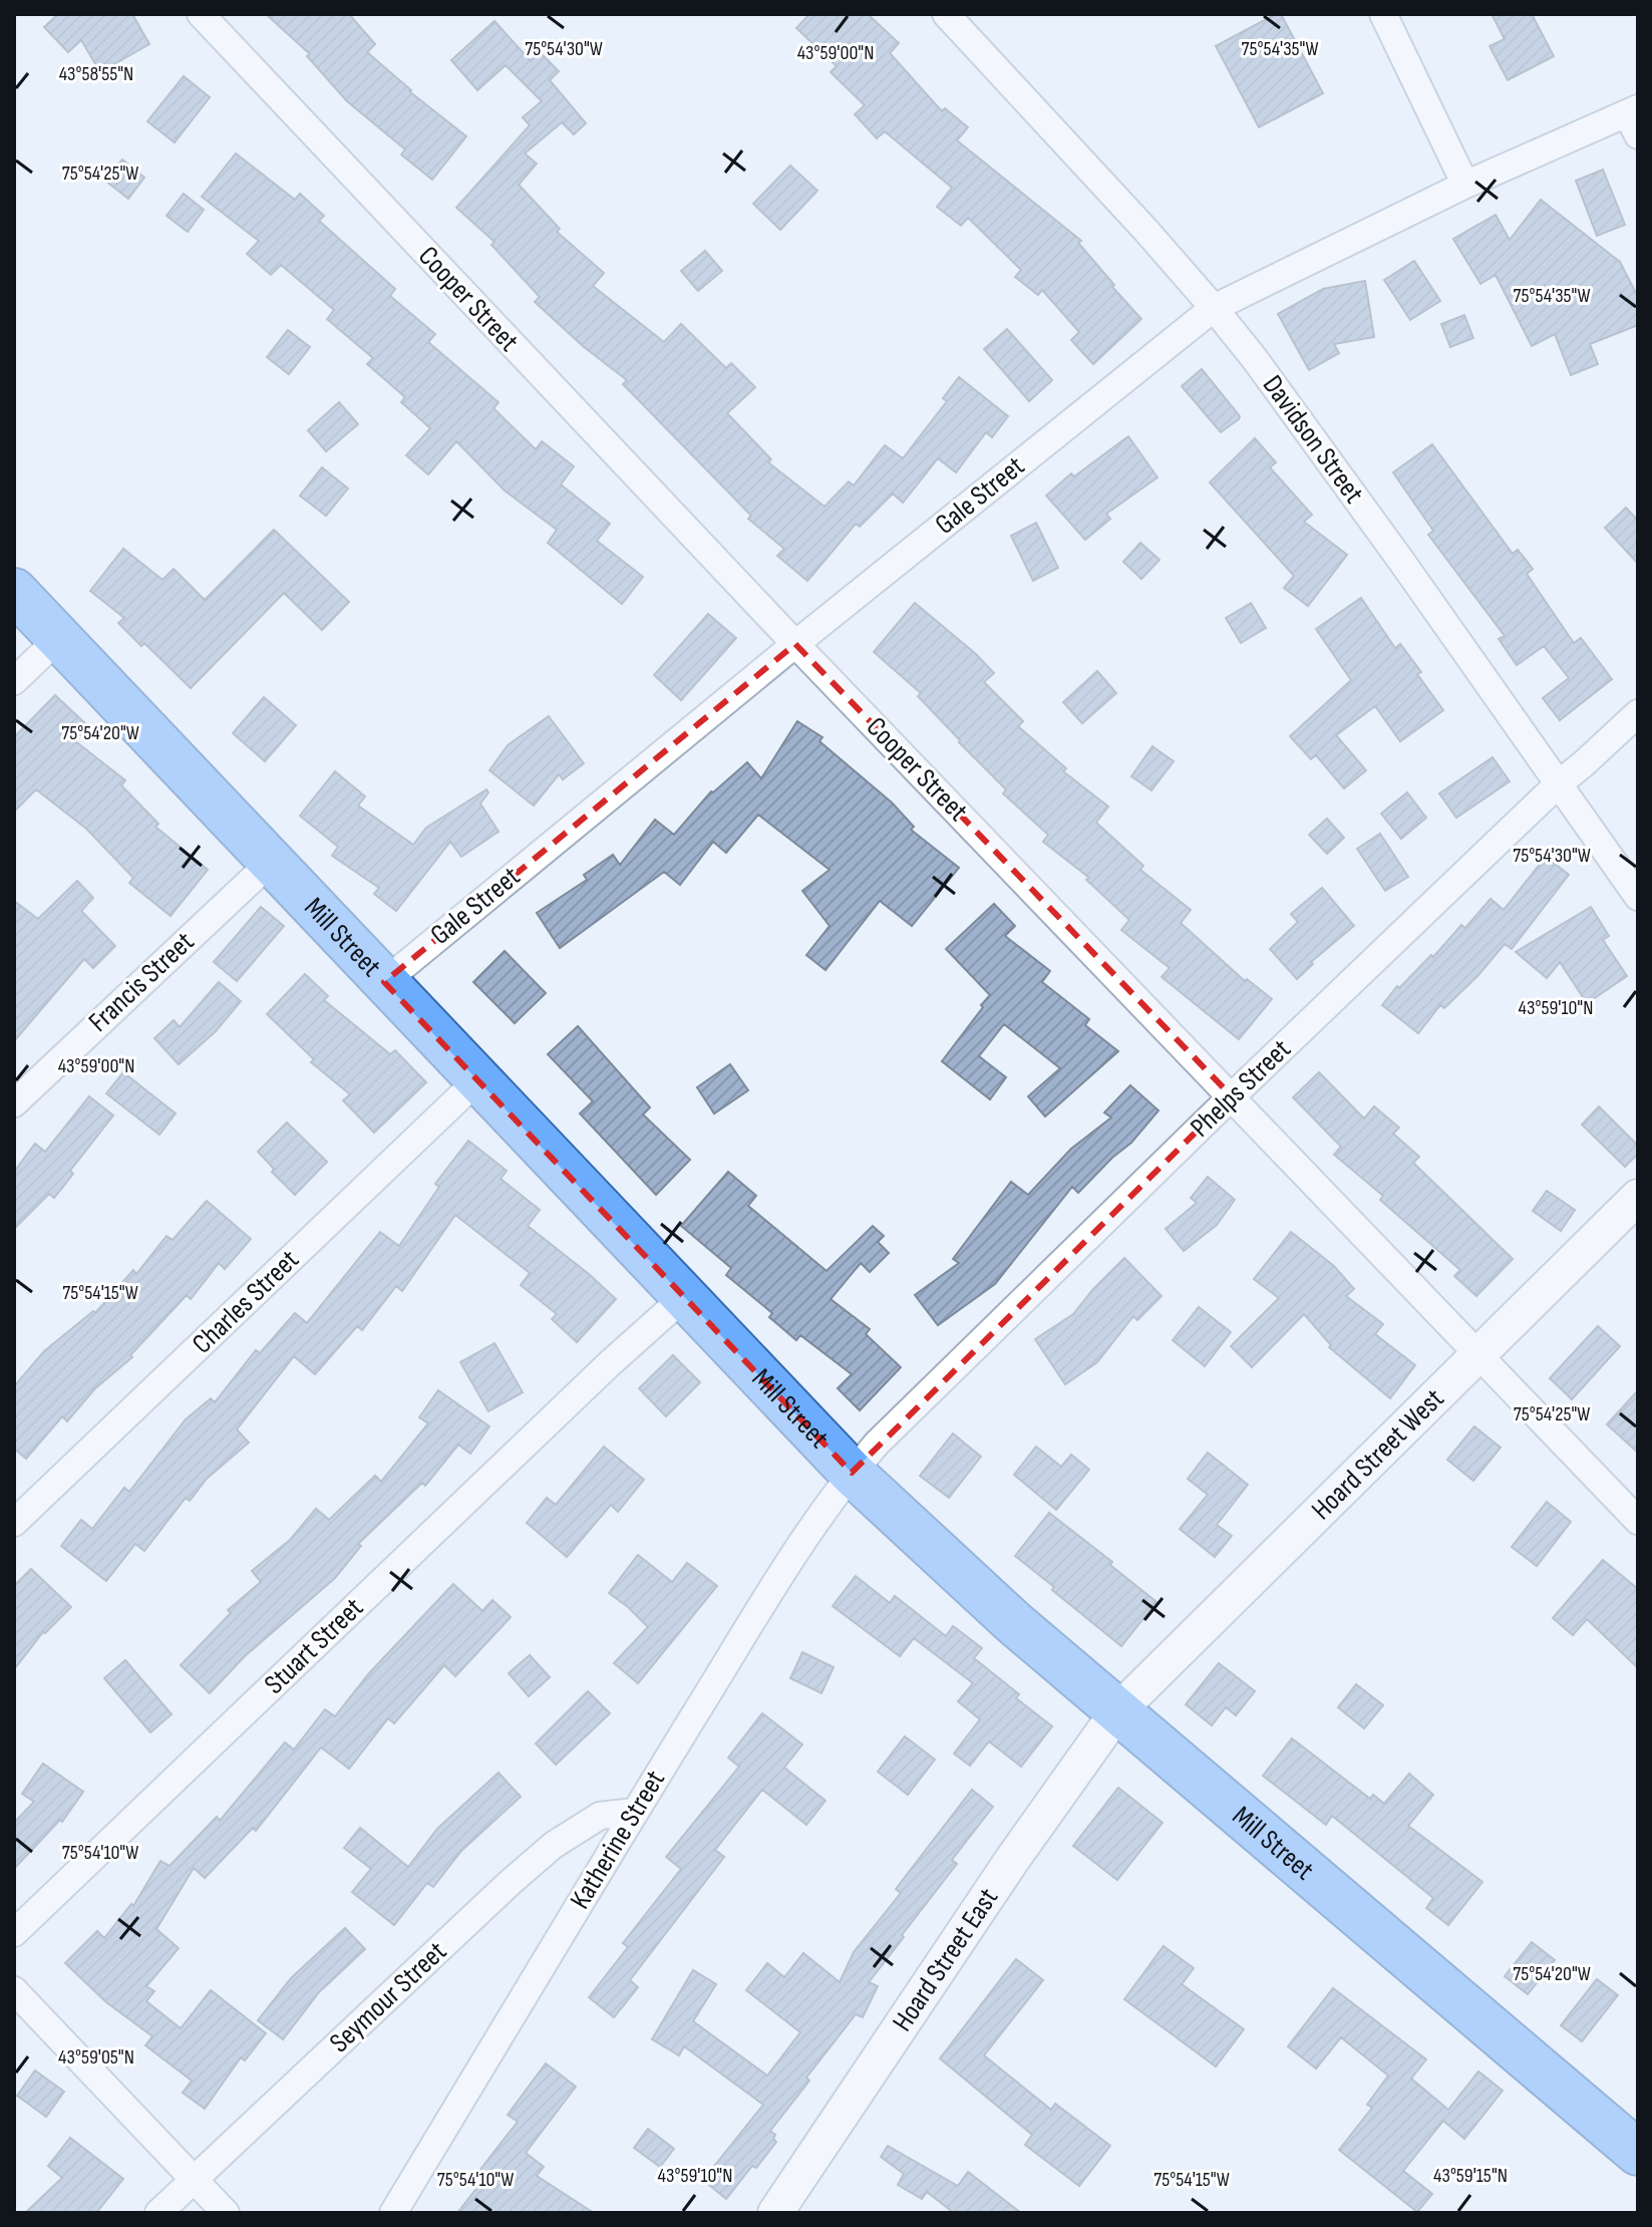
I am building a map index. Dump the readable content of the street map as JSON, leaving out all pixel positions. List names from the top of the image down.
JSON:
{
  "streets": {
    "highway": ["Mill Street"],
    "street": [
      "Cooper Street",
      "Davidson Street",
      "Gale Street",
      "Francis Street",
      "Phelps Street",
      "Charles Street",
      "Hoard Street West",
      "Stuart Street",
      "Katherine Street",
      "Hoard Street East",
      "Seymour Street"
    ]
  },
  "crossings": [
    ["Cooper Street", "Gale Street"],
    ["Cooper Street", "Phelps Street"],
    ["Cooper Street", "Hoard Street West"],
    ["Davidson Street", "Gale Street"],
    ["Davidson Street", "Phelps Street"],
    ["Gale Street", "Mill Street"],
    ["Mill Street", "Francis Street"],
    ["Mill Street", "Phelps Street"],
    ["Mill Street", "Charles Street"],
    ["Mill Street", "Hoard Street West"],
    ["Mill Street", "Stuart Street"],
    ["Mill Street", "Katherine Street"],
    ["Mill Street", "Hoard Street East"],
    ["Phelps Street", "Katherine Street"],
    ["Hoard Street West", "Hoard Street East"],
    ["Katherine Street", "Seymour Street"]
  ],
  "coordinates": [
    "75°54'30\"W",
    "75°54'35\"W",
    "43°59'00\"N",
    "43°58'55\"N",
    "75°54'25\"W",
    "75°54'20\"W",
    "43°59'10\"N",
    "75°54'15\"W",
    "75°54'10\"W",
    "43°59'05\"N",
    "43°59'15\"N"
  ]
}
